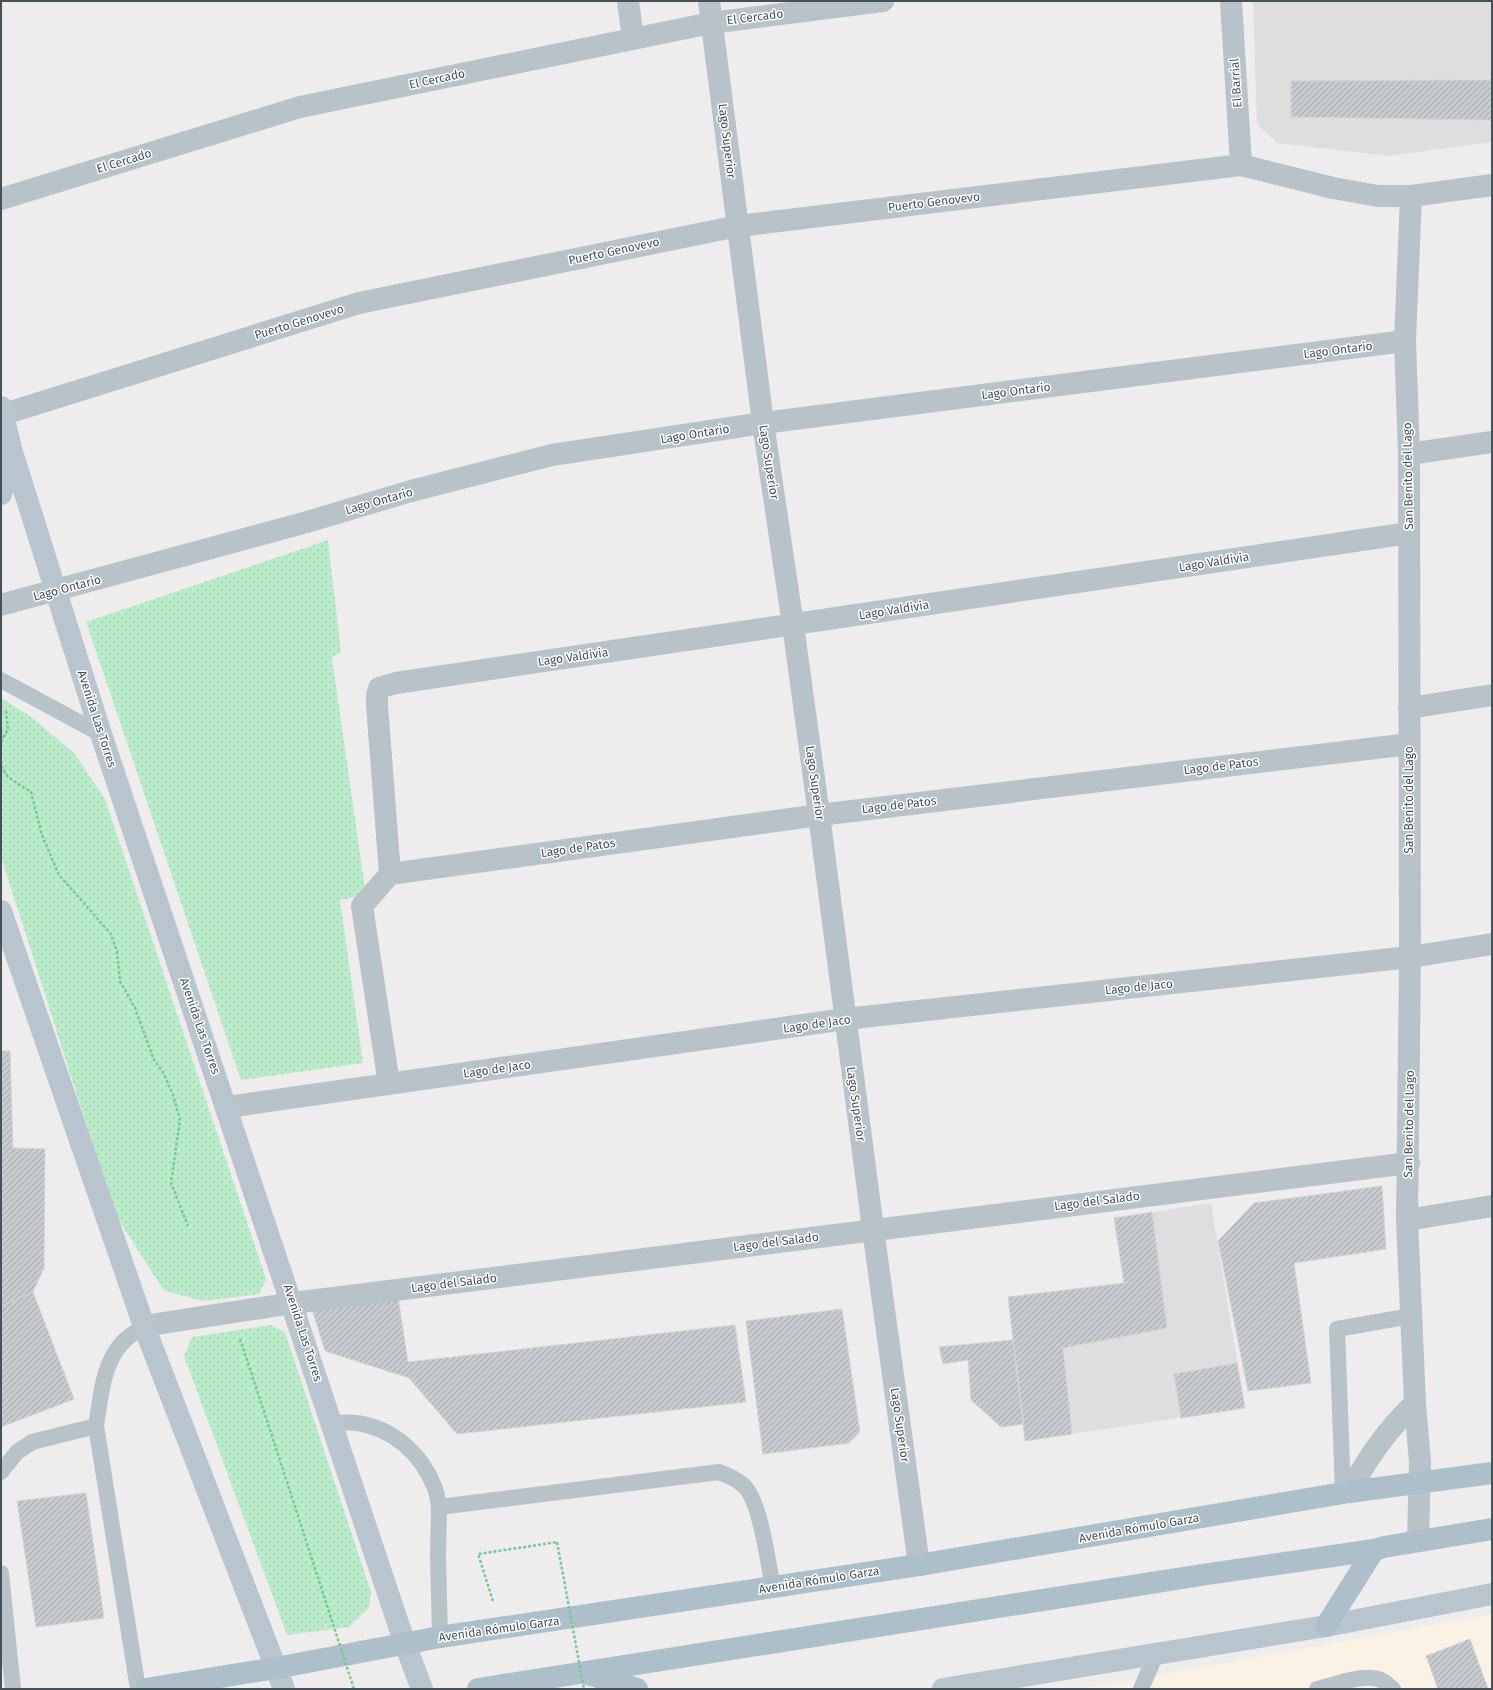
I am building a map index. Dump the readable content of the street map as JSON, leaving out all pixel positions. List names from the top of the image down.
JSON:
{
  "streets": {
    "main road": ["Avenida Rómulo Garza"],
    "street": [
      "El Cercado",
      "El Barrial",
      "Lago Superior",
      "Puerto Genovevo",
      "Lago Ontario",
      "San Benito del Lago",
      "Lago Valdivia",
      "Avenida Las Torres",
      "Lago de Patos",
      "Lago de Jaco",
      "Lago del Salado"
    ]
  },
  "crossings": [
    ["El Cercado", "Lago Superior"],
    ["El Barrial", "Puerto Genovevo"],
    ["Lago Superior", "Puerto Genovevo"],
    ["Lago Superior", "Lago Ontario"],
    ["Lago Superior", "Lago Valdivia"],
    ["Lago Superior", "Lago de Patos"],
    ["Lago Superior", "Lago de Jaco"],
    ["Lago Superior", "Lago del Salado"],
    ["Lago Superior", "Avenida Rómulo Garza"],
    ["Puerto Genovevo", "Avenida Las Torres"],
    ["Lago Ontario", "San Benito del Lago"],
    ["Lago Ontario", "Avenida Las Torres"],
    ["San Benito del Lago", "Lago Valdivia"],
    ["San Benito del Lago", "Lago de Patos"],
    ["San Benito del Lago", "Lago de Jaco"],
    ["San Benito del Lago", "Lago del Salado"],
    ["San Benito del Lago", "Avenida Rómulo Garza"],
    ["Lago Valdivia", "Lago de Patos"],
    ["Avenida Las Torres", "Lago de Jaco"],
    ["Avenida Las Torres", "Lago del Salado"],
    ["Avenida Las Torres", "Avenida Rómulo Garza"]
  ]
}
